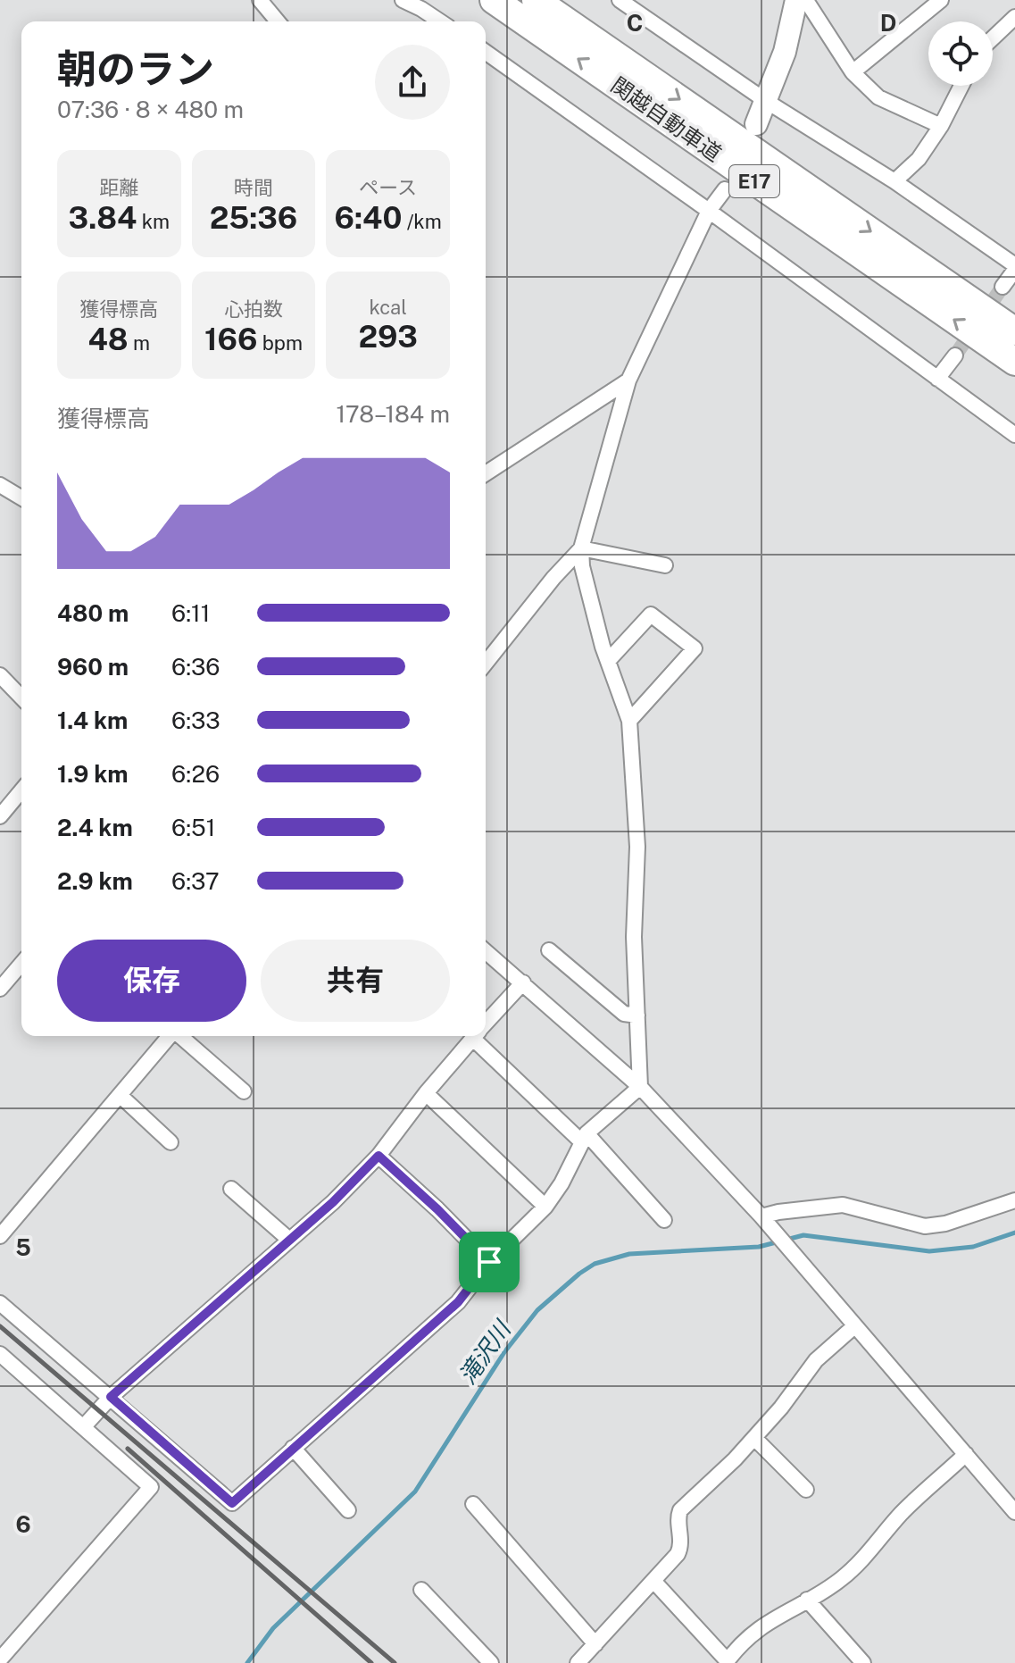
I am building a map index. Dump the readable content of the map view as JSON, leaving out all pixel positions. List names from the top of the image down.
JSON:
{
  "streets": {
    "highway": ["関越自動車道", "E17"]
  },
  "water": ["滝沢川"],
  "page": {
    "heading": ["朝のラン", "07:36 · 8 × 480 m"],
    "stats": [
      ["距離", "3.84 km"],
      ["時間", "25:36"],
      ["ペース", "6:40 /km"],
      ["獲得標高", "48 m"],
      ["心拍数", "166 bpm"],
      ["kcal", "293"]
    ],
    "chart": ["獲得標高", "178–184 m"],
    "list": [
      {
        "name": "480 m",
        "note": "6:11"
      },
      {
        "name": "960 m",
        "note": "6:36"
      },
      {
        "name": "1.4 km",
        "note": "6:33"
      },
      {
        "name": "1.9 km",
        "note": "6:26"
      },
      {
        "name": "2.4 km",
        "note": "6:51"
      },
      {
        "name": "2.9 km",
        "note": "6:37"
      }
    ],
    "buttons": ["保存", "共有"]
  },
  "grid": {
    "columns": ["C", "D"],
    "rows": ["5", "6"]
  }
}
